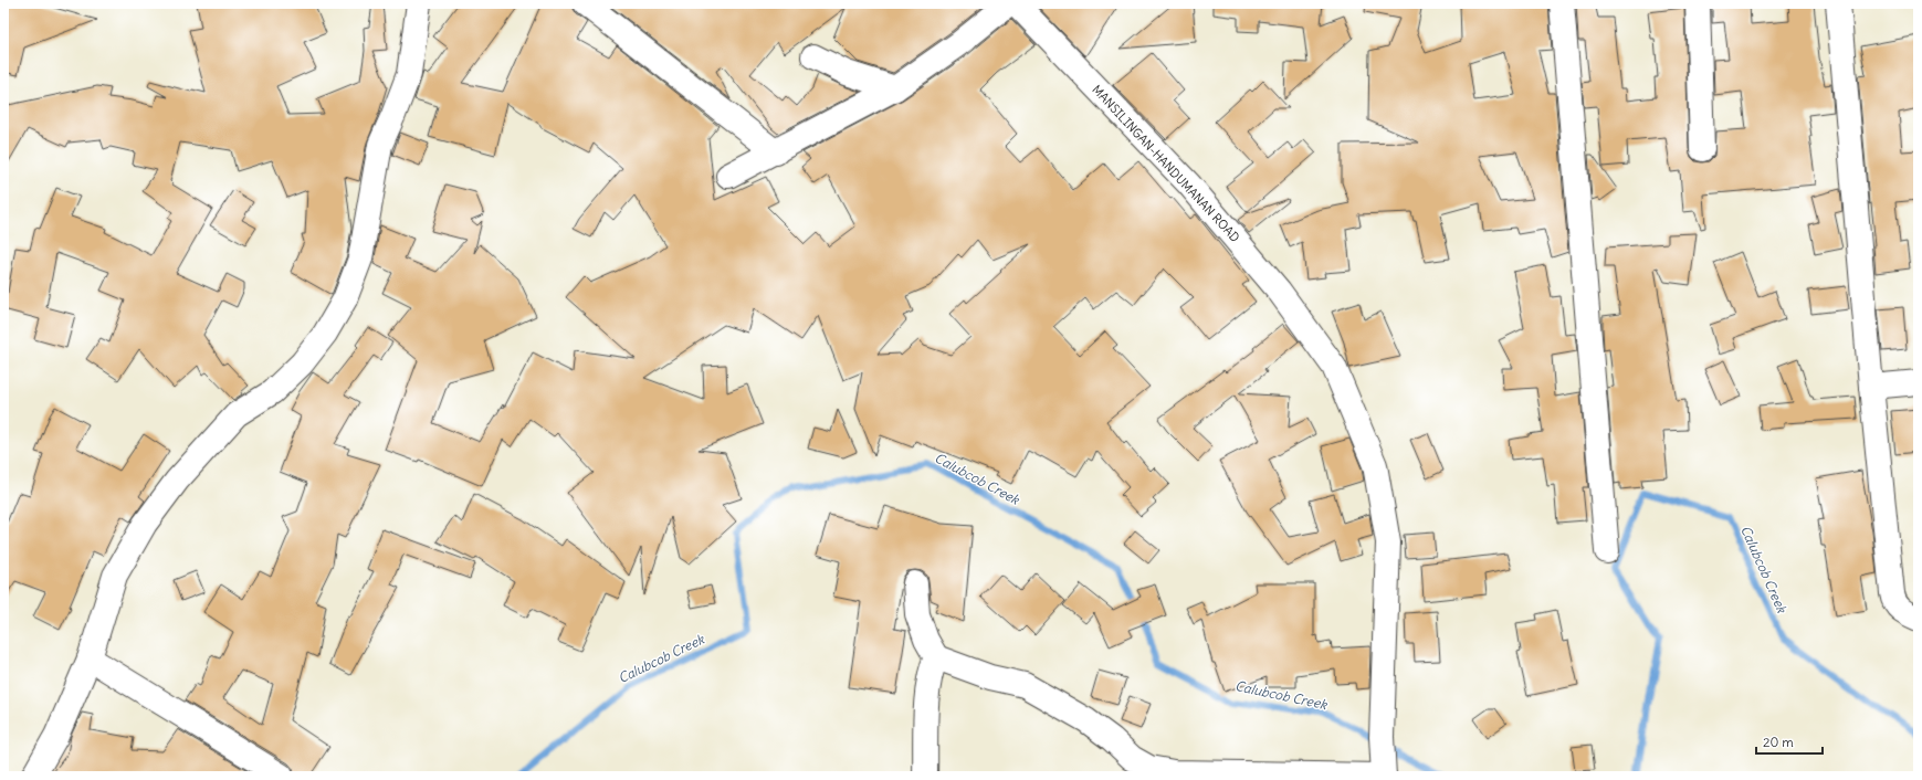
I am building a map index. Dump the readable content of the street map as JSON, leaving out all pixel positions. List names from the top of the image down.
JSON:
{
  "streets": {
    "street": ["MANSILINGAN-HANDUMANAN ROAD"]
  },
  "water": ["Calubcob Creek"],
  "scale_bar": "20 m"
}
